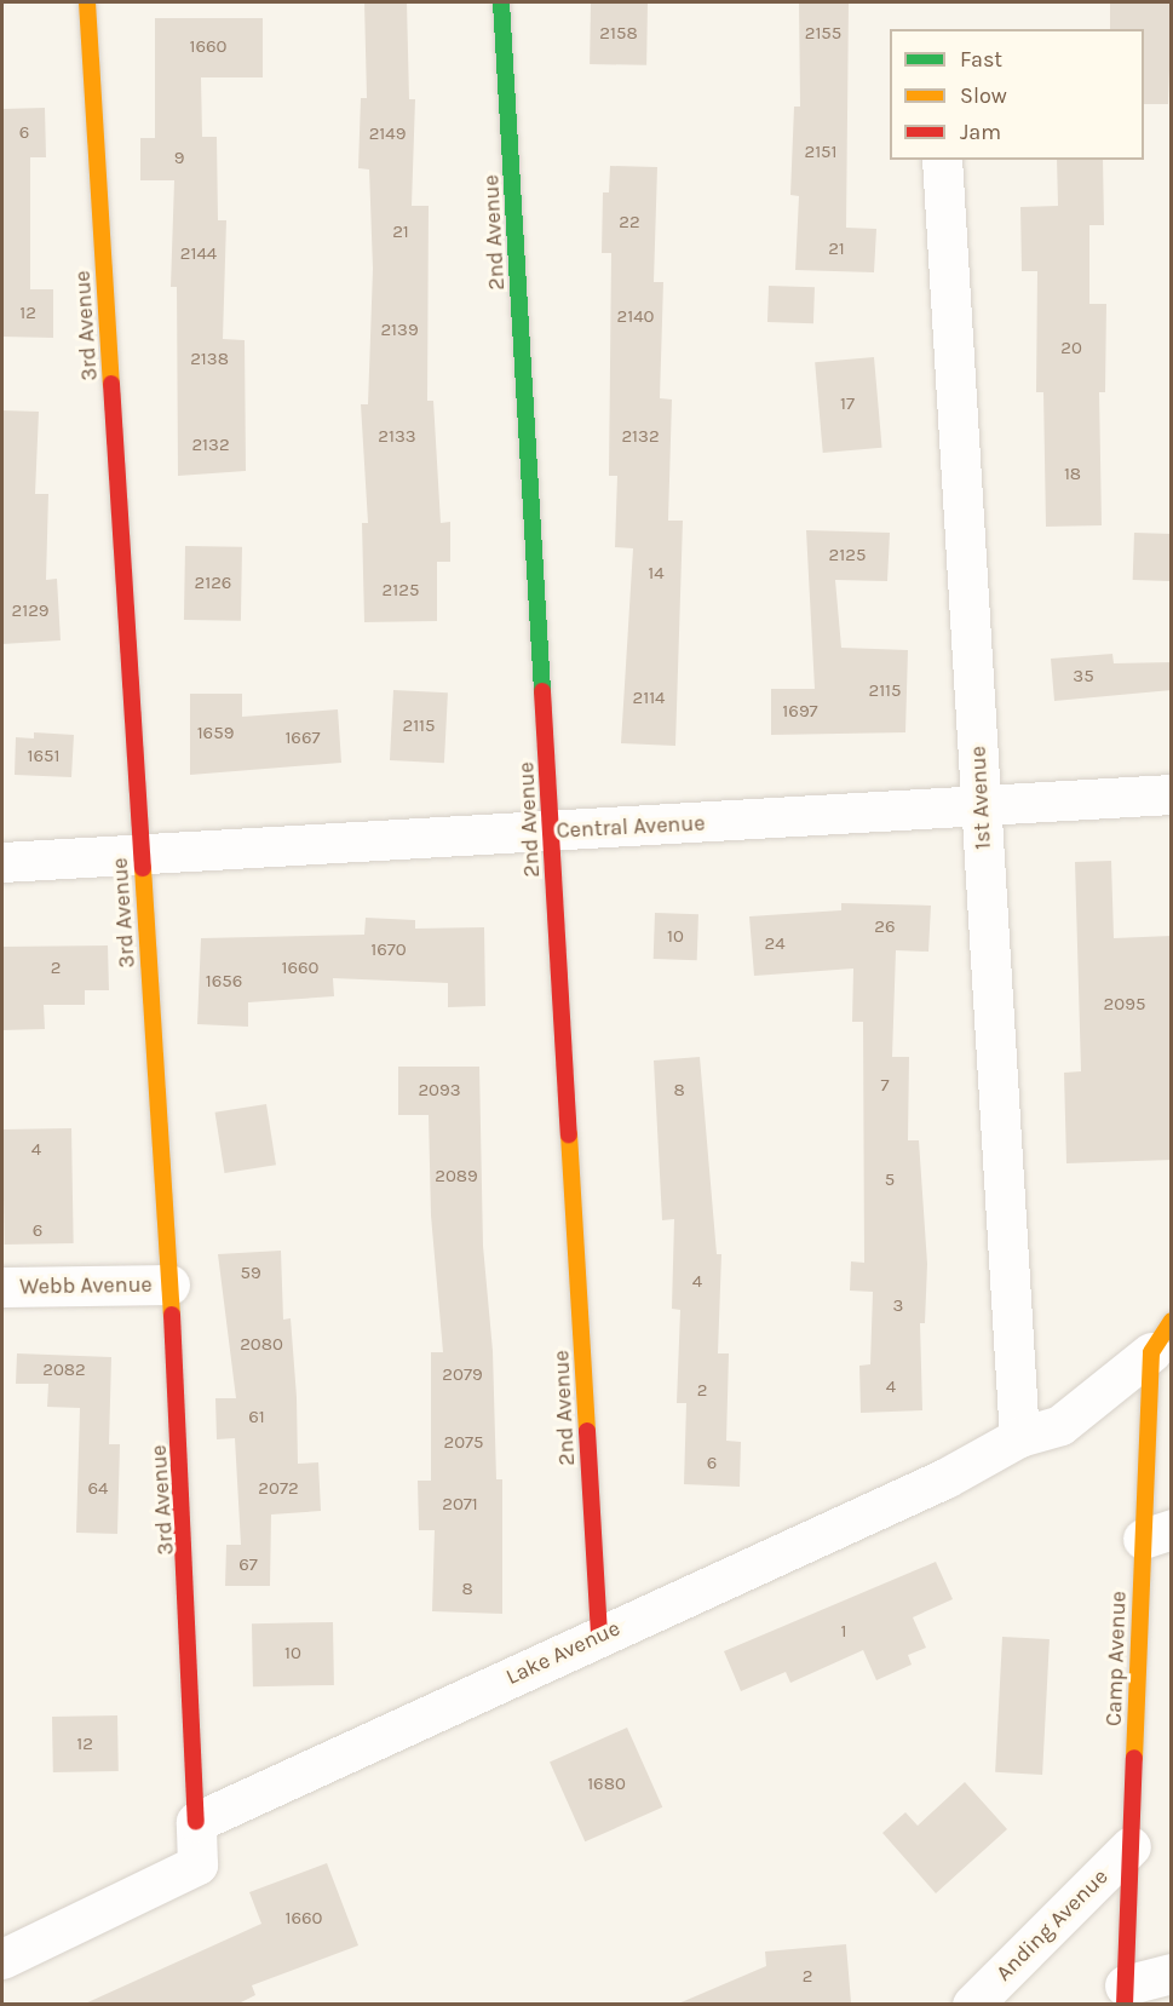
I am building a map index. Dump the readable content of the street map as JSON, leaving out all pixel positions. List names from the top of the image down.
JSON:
{
  "streets": {
    "street": [
      "2nd Avenue",
      "3rd Avenue",
      "1st Avenue",
      "Central Avenue",
      "Webb Avenue",
      "Lake Avenue",
      "Camp Avenue",
      "Anding Avenue"
    ]
  },
  "crossings": [
    ["2nd Avenue", "Central Avenue"],
    ["2nd Avenue", "Lake Avenue"],
    ["3rd Avenue", "Central Avenue"],
    ["3rd Avenue", "Webb Avenue"],
    ["3rd Avenue", "Lake Avenue"],
    ["1st Avenue", "Central Avenue"],
    ["1st Avenue", "Lake Avenue"],
    ["Lake Avenue", "Camp Avenue"],
    ["Camp Avenue", "Anding Avenue"]
  ],
  "house_numbers": [
    "2158",
    "2155",
    "1660",
    "6",
    "2149",
    "2151",
    "9",
    "22",
    "21",
    "21",
    "2144",
    "12",
    "2140",
    "2139",
    "20",
    "2138",
    "17",
    "2133",
    "2132",
    "2132",
    "18",
    "2125",
    "14",
    "2126",
    "2125",
    "2129",
    "35",
    "2115",
    "2114",
    "1697",
    "2115",
    "1659",
    "1667",
    "1651",
    "26",
    "10",
    "24",
    "1670",
    "2",
    "1660",
    "1656",
    "2095",
    "7",
    "2093",
    "8",
    "4",
    "2089",
    "5",
    "6",
    "59",
    "4",
    "3",
    "2080",
    "2082",
    "2079",
    "4",
    "2",
    "61",
    "2075",
    "6",
    "64",
    "2072",
    "2071",
    "67",
    "8",
    "1",
    "10",
    "12",
    "1680",
    "1660",
    "2"
  ],
  "legend": ["Fast", "Slow", "Jam"]
}
